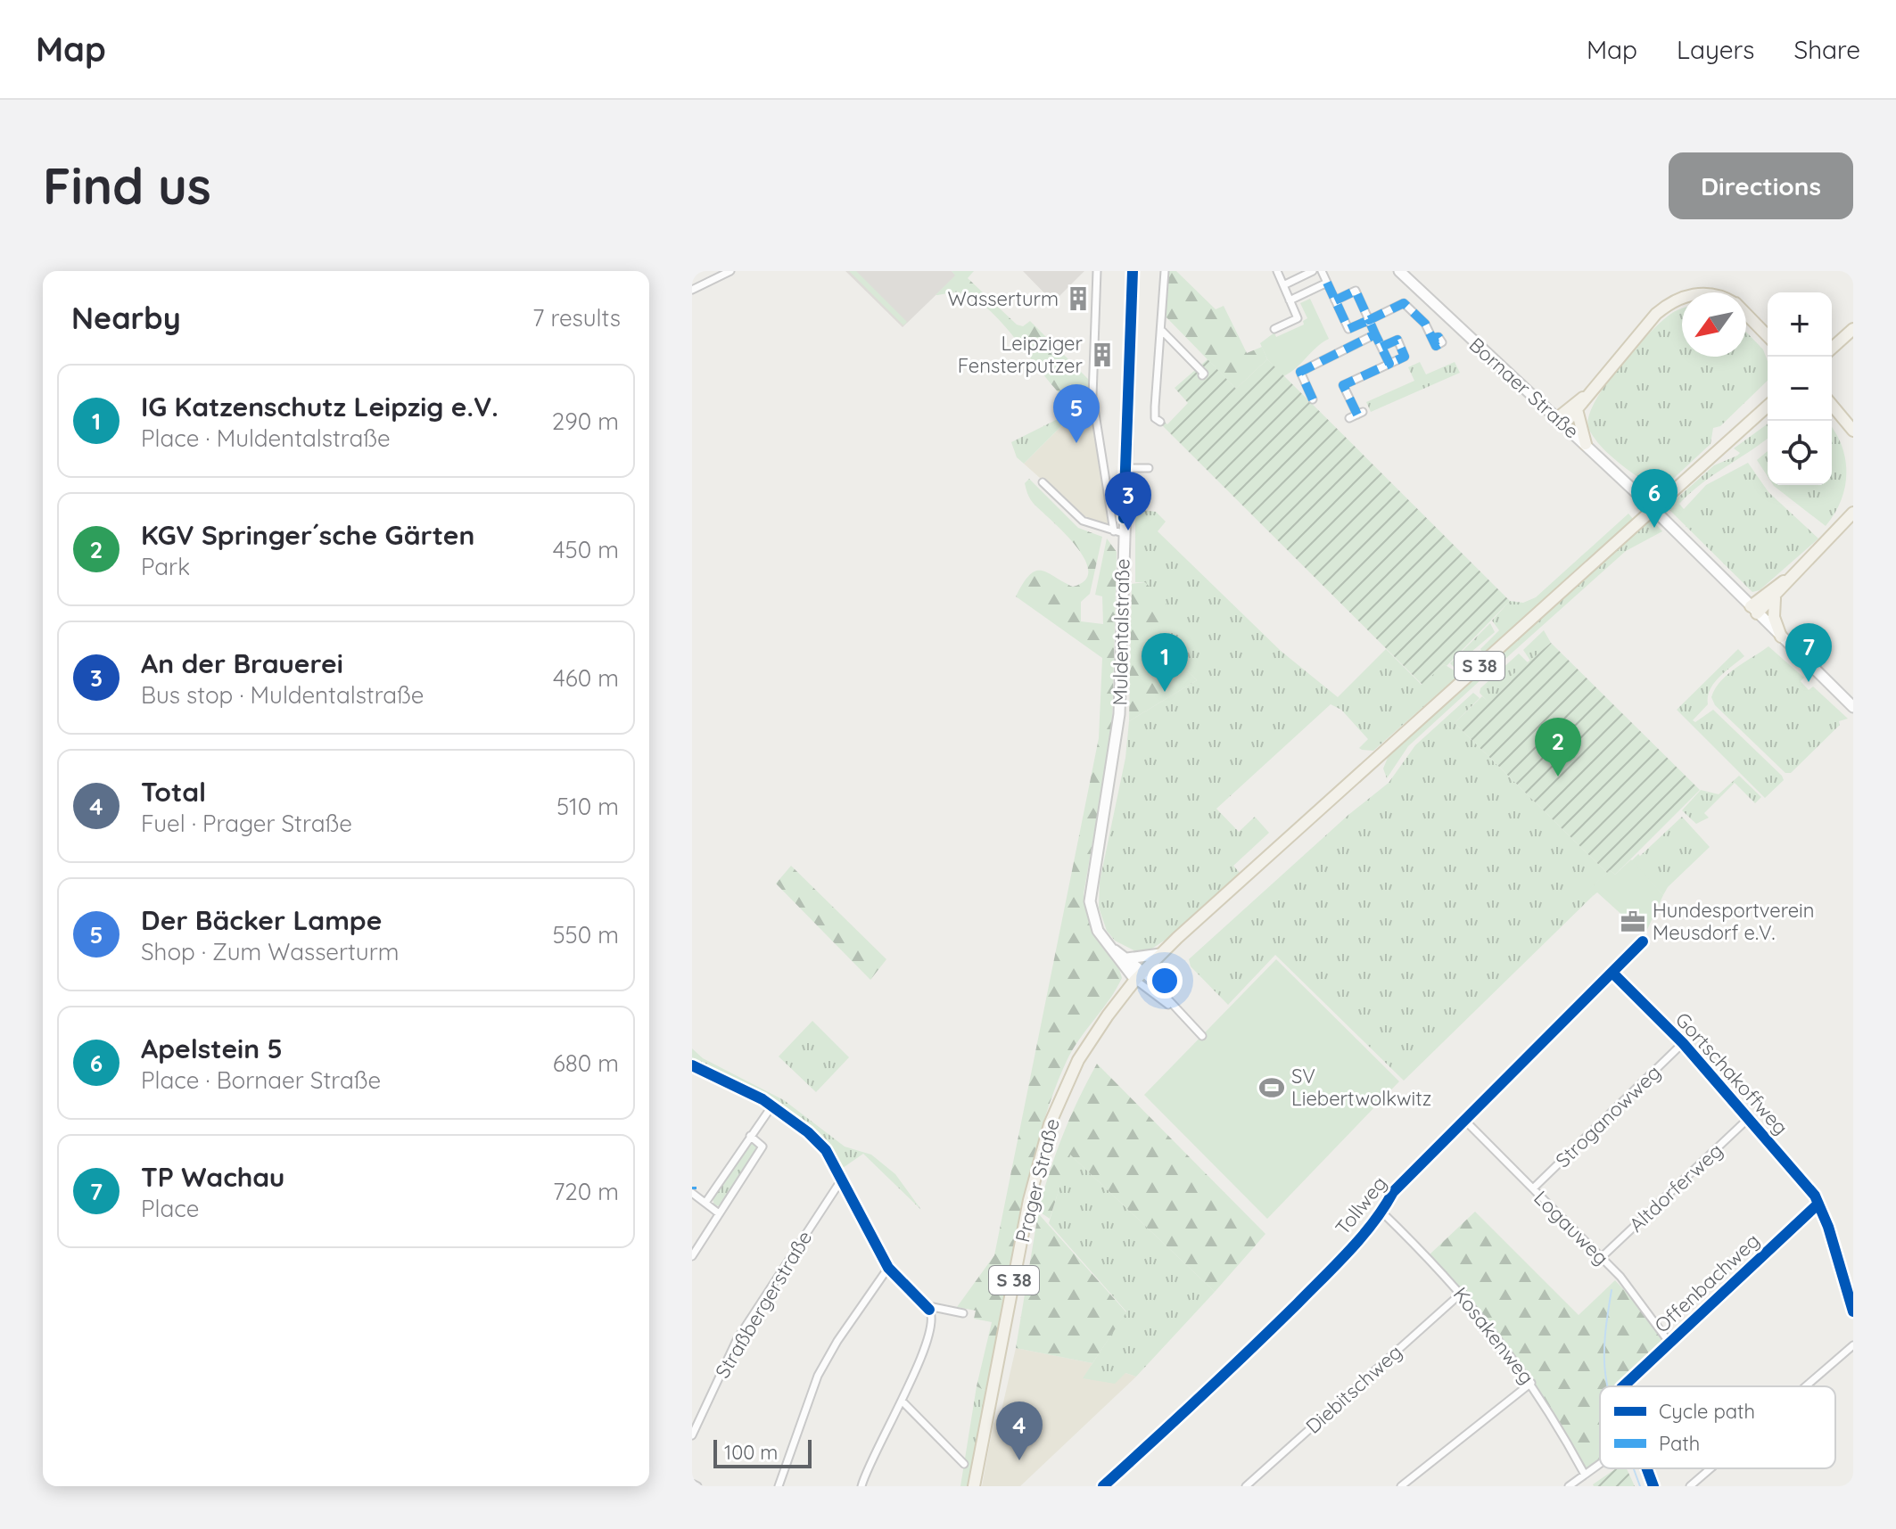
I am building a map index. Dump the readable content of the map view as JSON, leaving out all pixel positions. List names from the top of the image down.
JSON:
{
  "streets": {
    "main road": [
      "Bornaer Straße",
      "Muldentalstraße",
      "S 38",
      "Prager Straße"
    ],
    "street": [
      "Gortschakoffweg",
      "Stroganowweg",
      "Altdorferweg",
      "Tollweg",
      "Logauweg",
      "Offenbachweg",
      "Straßbergerstraße",
      "Kosakenweg",
      "Diebitschweg"
    ]
  },
  "crossings": [
    ["Muldentalstraße", "S 38"],
    ["Muldentalstraße", "Prager Straße"],
    ["S 38", "Prager Straße"],
    ["Gortschakoffweg", "Stroganowweg"],
    ["Gortschakoffweg", "Altdorferweg"],
    ["Gortschakoffweg", "Tollweg"],
    ["Gortschakoffweg", "Offenbachweg"],
    ["Stroganowweg", "Logauweg"],
    ["Altdorferweg", "Logauweg"],
    ["Tollweg", "Logauweg"],
    ["Tollweg", "Kosakenweg"],
    ["Logauweg", "Offenbachweg"],
    ["Kosakenweg", "Diebitschweg"]
  ],
  "places": {
    "building": ["Wasserturm", "Leipziger Fensterputzer"],
    "office": ["Hundesportverein Meusdorf e.V."],
    "sports": ["SV Liebertwolkwitz"]
  },
  "legend": ["Cycle path", "Path"],
  "scale_bar": "100 m",
  "north": "bottom left",
  "page": {
    "header": "Map",
    "nav": ["Map", "Layers", "Share"],
    "buttons": "Directions",
    "title": "Find us",
    "heading": ["Nearby", "7 results"],
    "map_buttons": ["+", "−"],
    "list": [
      {
        "mark": "1",
        "name": "IG Katzenschutz Leipzig e.V.",
        "note": "Place · Muldentalstraße",
        "value": "290 m"
      },
      {
        "mark": "2",
        "name": "KGV Springer´sche Gärten",
        "note": "Park",
        "value": "450 m"
      },
      {
        "mark": "3",
        "name": "An der Brauerei",
        "note": "Bus stop · Muldentalstraße",
        "value": "460 m"
      },
      {
        "mark": "4",
        "name": "Total",
        "note": "Fuel · Prager Straße",
        "value": "510 m"
      },
      {
        "mark": "5",
        "name": "Der Bäcker Lampe",
        "note": "Shop · Zum Wasserturm",
        "value": "550 m"
      },
      {
        "mark": "6",
        "name": "Apelstein 5",
        "note": "Place · Bornaer Straße",
        "value": "680 m"
      },
      {
        "mark": "7",
        "name": "TP Wachau",
        "note": "Place",
        "value": "720 m"
      }
    ],
    "pins": [
      "5",
      "6",
      "3",
      "7",
      "1",
      "2",
      "4"
    ],
    "scale": "100 m"
  }
}
